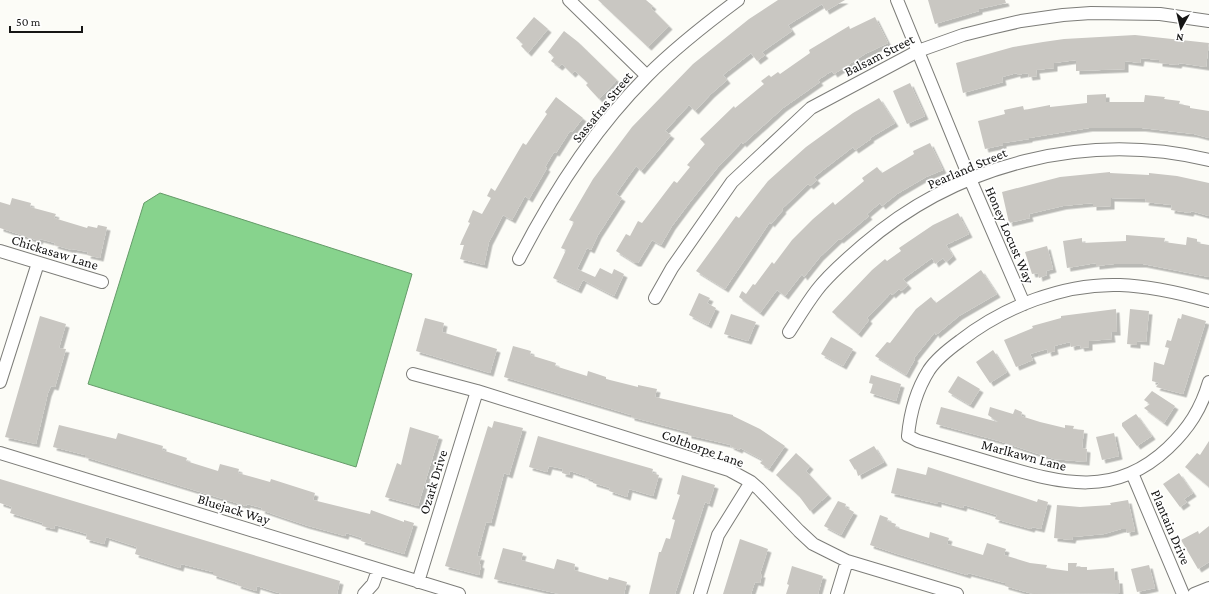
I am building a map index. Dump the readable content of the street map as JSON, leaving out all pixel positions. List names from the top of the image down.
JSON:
{
  "streets": {
    "street": [
      "Balsam Street",
      "Sassafras Street",
      "Pearland Street",
      "Honey Locust Way",
      "Chickasaw Lane",
      "Colthorpe Lane",
      "Marlkawn Lane",
      "Ozark Drive",
      "Bluejack Way",
      "Plantain Drive"
    ]
  },
  "crossings": [
    ["Balsam Street", "Honey Locust Way"],
    ["Pearland Street", "Honey Locust Way"],
    ["Honey Locust Way", "Marlkawn Lane"],
    ["Colthorpe Lane", "Ozark Drive"],
    ["Marlkawn Lane", "Plantain Drive"],
    ["Ozark Drive", "Bluejack Way"]
  ],
  "scale_bar": "50 m",
  "north": "bottom"
}
